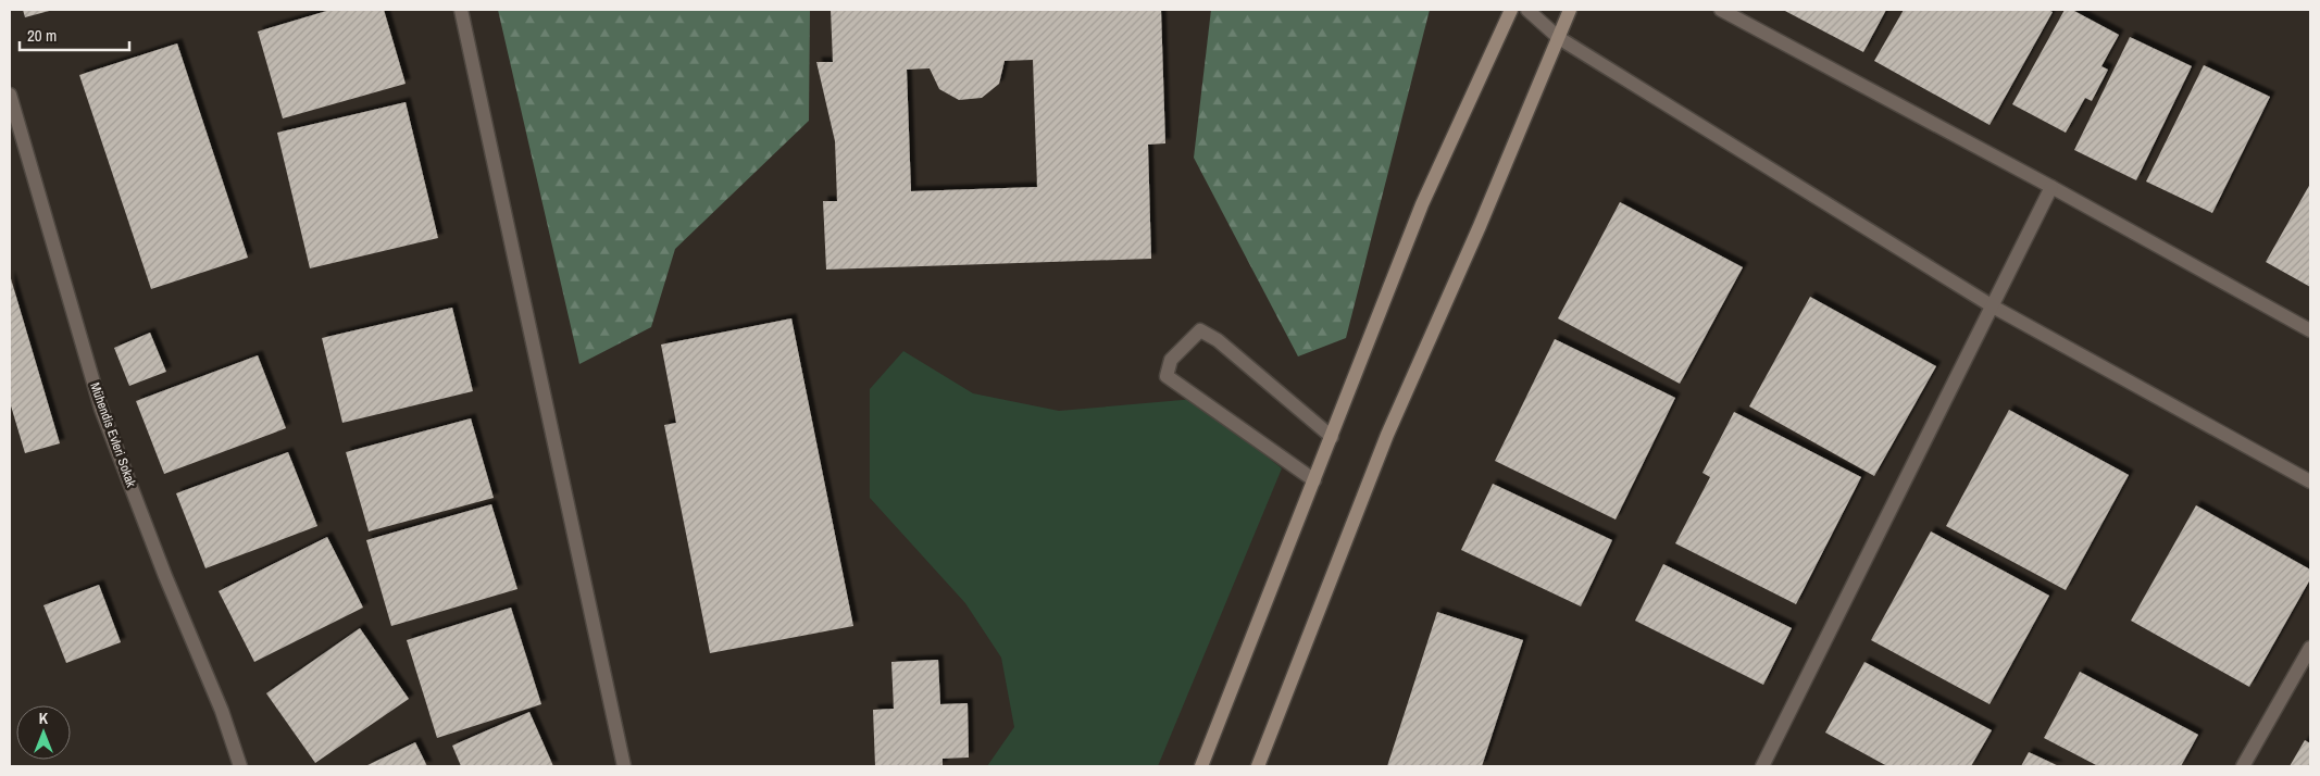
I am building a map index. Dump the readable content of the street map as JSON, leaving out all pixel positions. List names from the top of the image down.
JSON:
{
  "streets": {
    "street": ["Mühendis Evleri Sokak"]
  },
  "scale_bar": "20 m",
  "north": "top"
}
